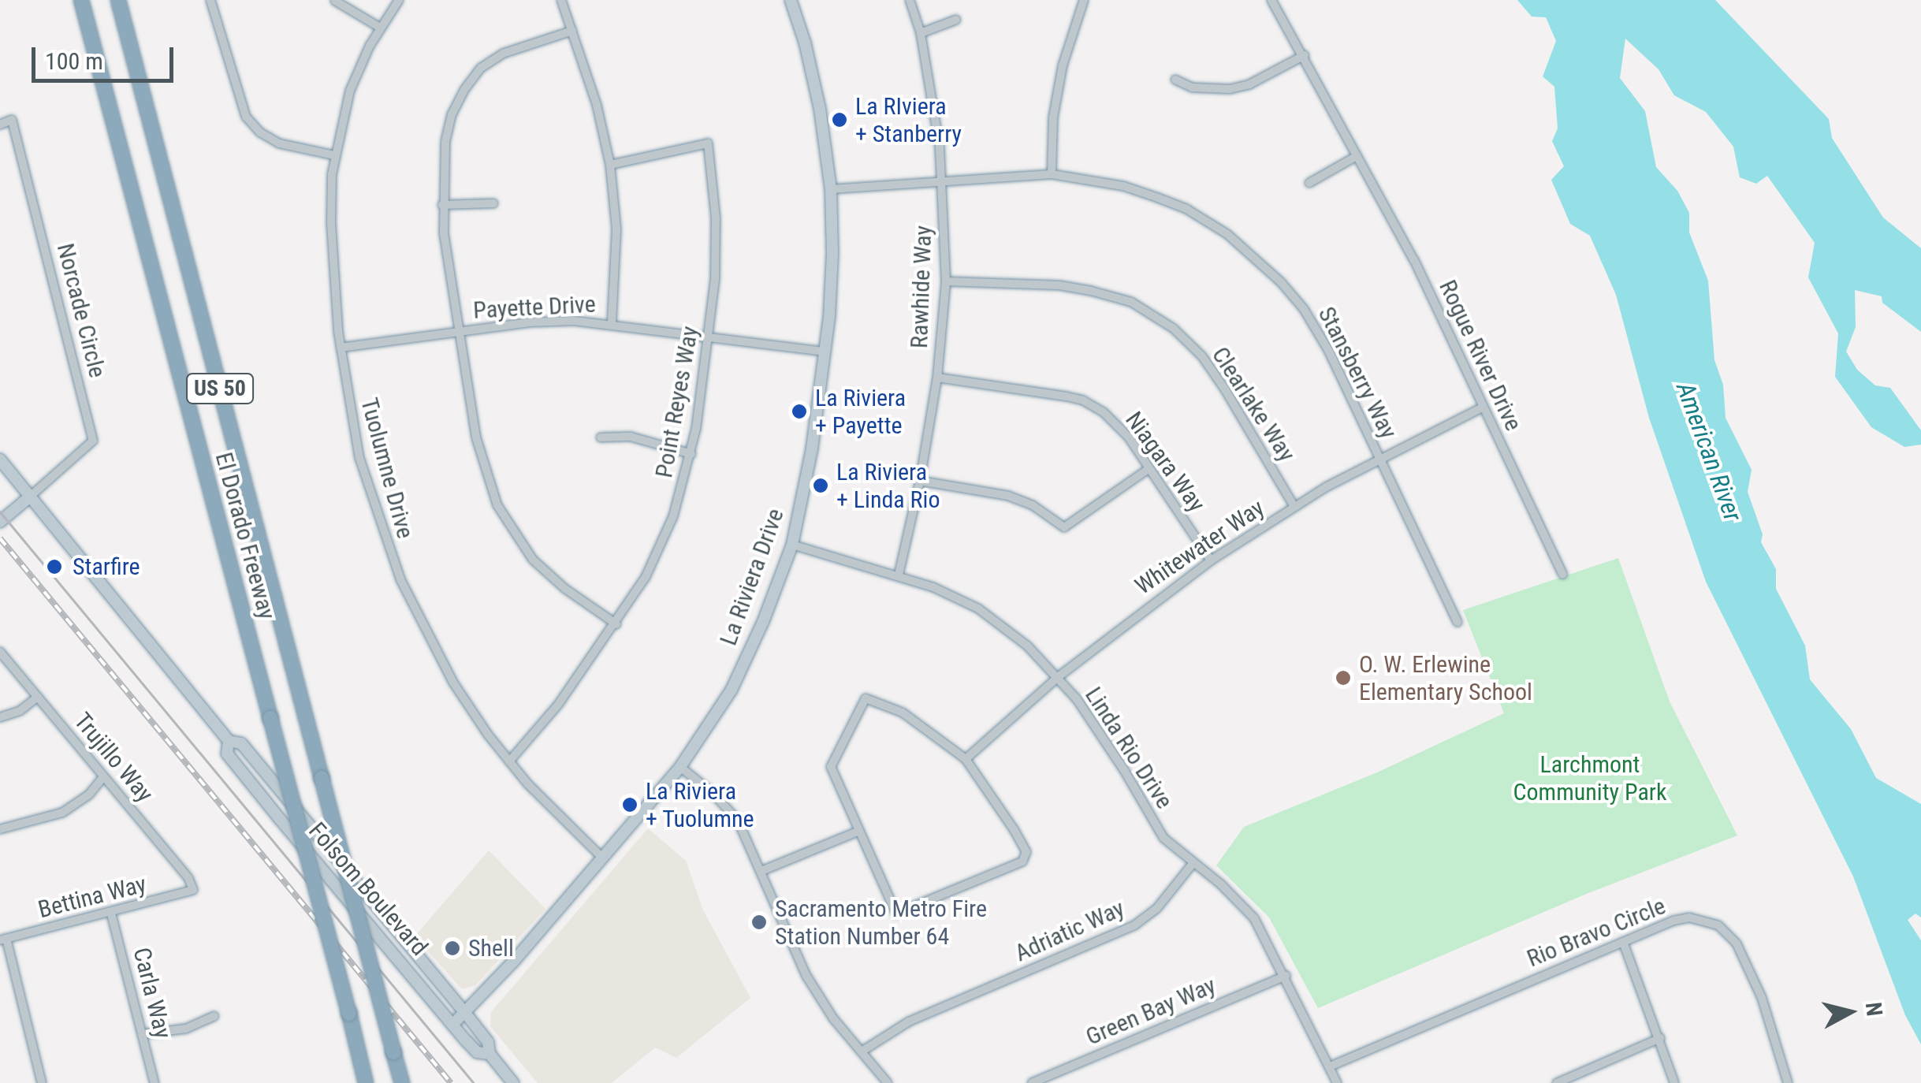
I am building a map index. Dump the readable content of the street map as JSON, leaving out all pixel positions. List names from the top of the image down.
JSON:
{
  "streets": {
    "highway": ["US 50", "El Dorado Freeway"],
    "main road": ["La Riviera Drive", "Folsom Boulevard"],
    "street": [
      "Rawhide Way",
      "Payette Drive",
      "Norcade Circle",
      "Rogue River Drive",
      "Stansberry Way",
      "Point Reyes Way",
      "Clearlake Way",
      "Niagara Way",
      "Tuolumne Drive",
      "Whitewater Way",
      "Linda Rio Drive",
      "Trujillo Way",
      "Bettina Way",
      "Adriatic Way",
      "Rio Bravo Circle",
      "Carla Way",
      "Green Bay Way"
    ]
  },
  "crossings": [
    ["Rawhide Way", "Stansberry Way"],
    ["Rawhide Way", "Clearlake Way"],
    ["Rawhide Way", "Niagara Way"],
    ["Rawhide Way", "Linda Rio Drive"],
    ["Payette Drive", "Point Reyes Way"],
    ["Payette Drive", "Tuolumne Drive"],
    ["Payette Drive", "La Riviera Drive"],
    ["Norcade Circle", "Folsom Boulevard"],
    ["Rogue River Drive", "Whitewater Way"],
    ["Stansberry Way", "Whitewater Way"],
    ["Stansberry Way", "La Riviera Drive"],
    ["Point Reyes Way", "Tuolumne Drive"],
    ["Clearlake Way", "Whitewater Way"],
    ["Niagara Way", "Whitewater Way"],
    ["Tuolumne Drive", "La Riviera Drive"],
    ["Whitewater Way", "Linda Rio Drive"],
    ["La Riviera Drive", "Linda Rio Drive"],
    ["La Riviera Drive", "Folsom Boulevard"],
    ["Linda Rio Drive", "Adriatic Way"],
    ["Linda Rio Drive", "Rio Bravo Circle"],
    ["Linda Rio Drive", "Green Bay Way"],
    ["Trujillo Way", "Bettina Way"],
    ["Bettina Way", "Carla Way"]
  ],
  "water": ["American River"],
  "parks": ["Larchmont Community Park"],
  "places": [
    "La RIviera + Stanberry",
    "La Riviera + Payette",
    "La Riviera + Linda Rio",
    "Starfire",
    "O. W. Erlewine Elementary School",
    "La Riviera + Tuolumne",
    "Sacramento Metro Fire Station Number 64",
    "Shell"
  ],
  "scale_bar": "100 m",
  "north": "right"
}
